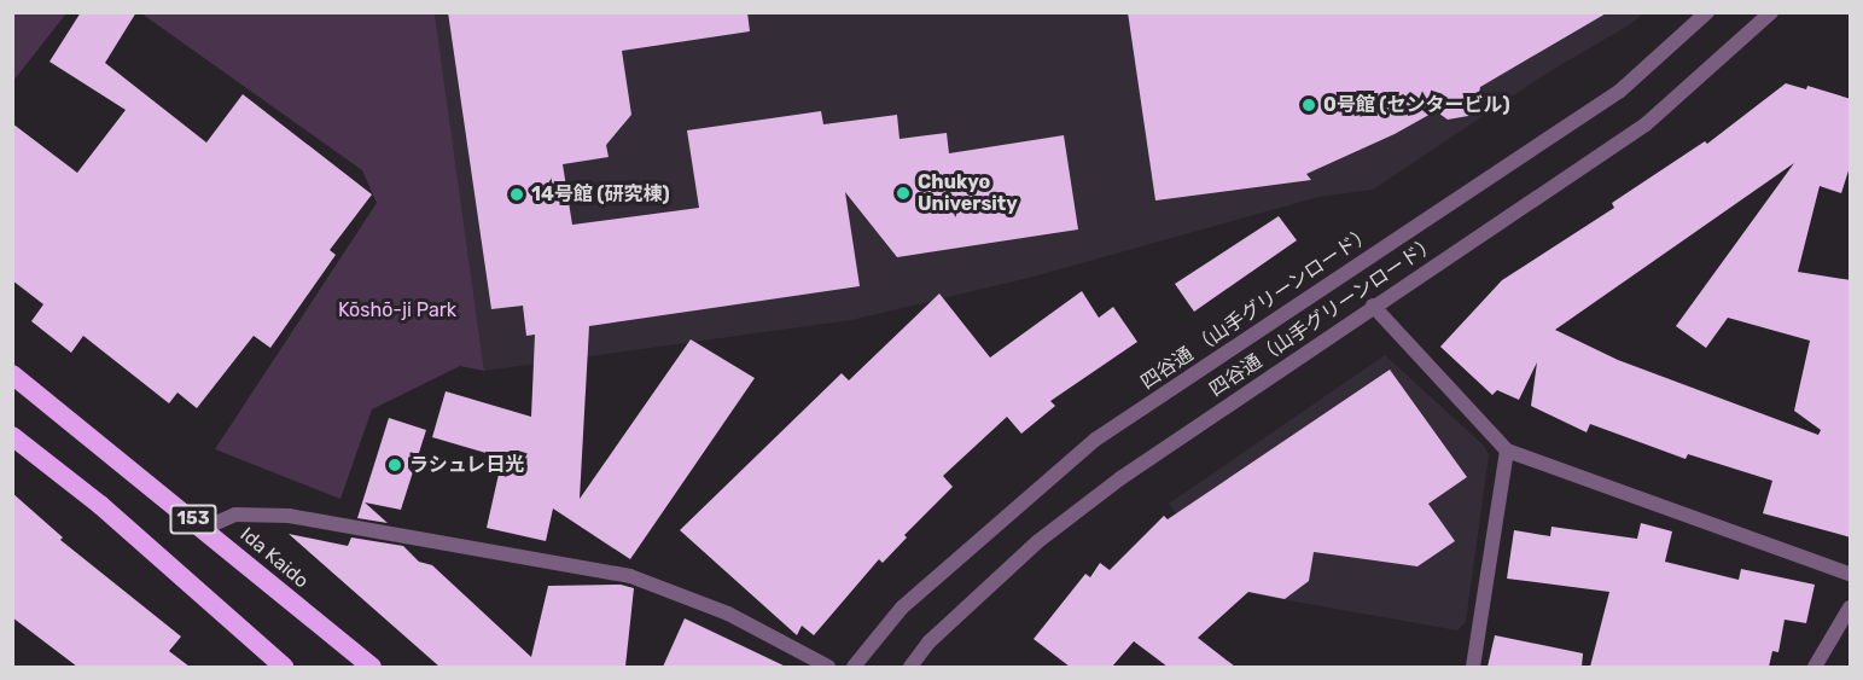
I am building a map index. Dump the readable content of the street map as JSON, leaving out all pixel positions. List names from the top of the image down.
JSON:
{
  "streets": {
    "highway": ["153", "Ida Kaido"],
    "street": ["四谷通 （山手グリーンロード）", "四谷通（山手グリーンロード）"]
  },
  "parks": ["Kōshō-ji Park"],
  "places": [
    "0号館 (センタービル)",
    "Chukyo University",
    "14号館 (研究棟)",
    "ラシュレ日光"
  ]
}
